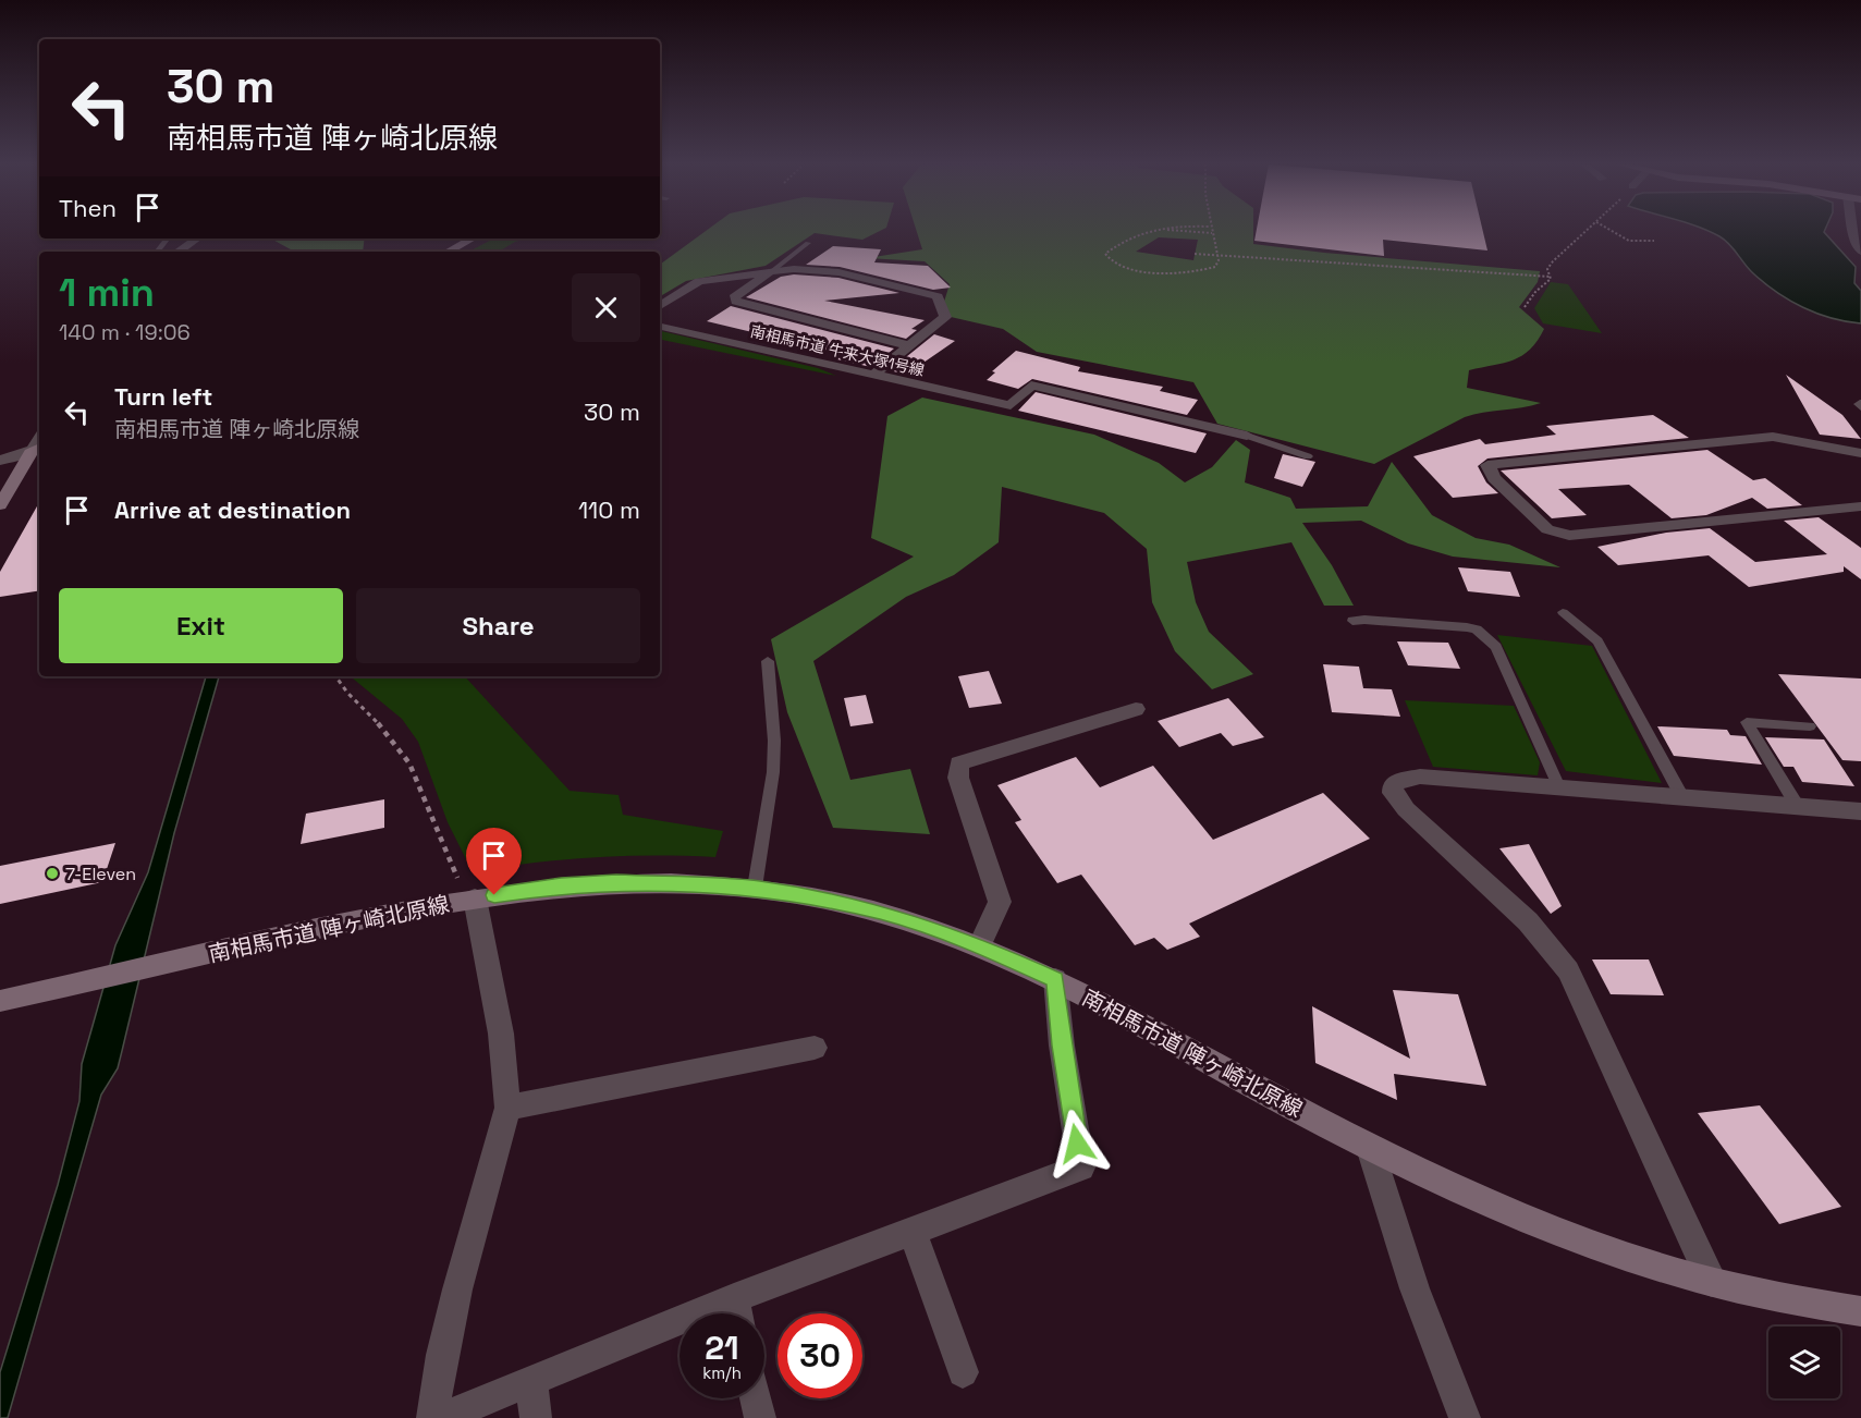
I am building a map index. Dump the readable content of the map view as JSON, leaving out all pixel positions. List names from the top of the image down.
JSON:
{
  "streets": {
    "street": ["南相馬市道 牛来大塚1号線", "南相馬市道 陣ヶ崎北原線"]
  },
  "places": ["7-Eleven"],
  "page": {
    "turn": ["30 m", "南相馬市道 陣ヶ崎北原線"],
    "then": "Then",
    "heading": ["1 min", "140 m · 19:06"],
    "list": [
      {
        "name": "Turn left",
        "note": "南相馬市道 陣ヶ崎北原線",
        "value": "30 m"
      },
      {
        "name": "Arrive at destination",
        "value": "110 m"
      }
    ],
    "buttons": ["Exit", "Share"],
    "speed": "21 km/h",
    "limit": "30"
  }
}
